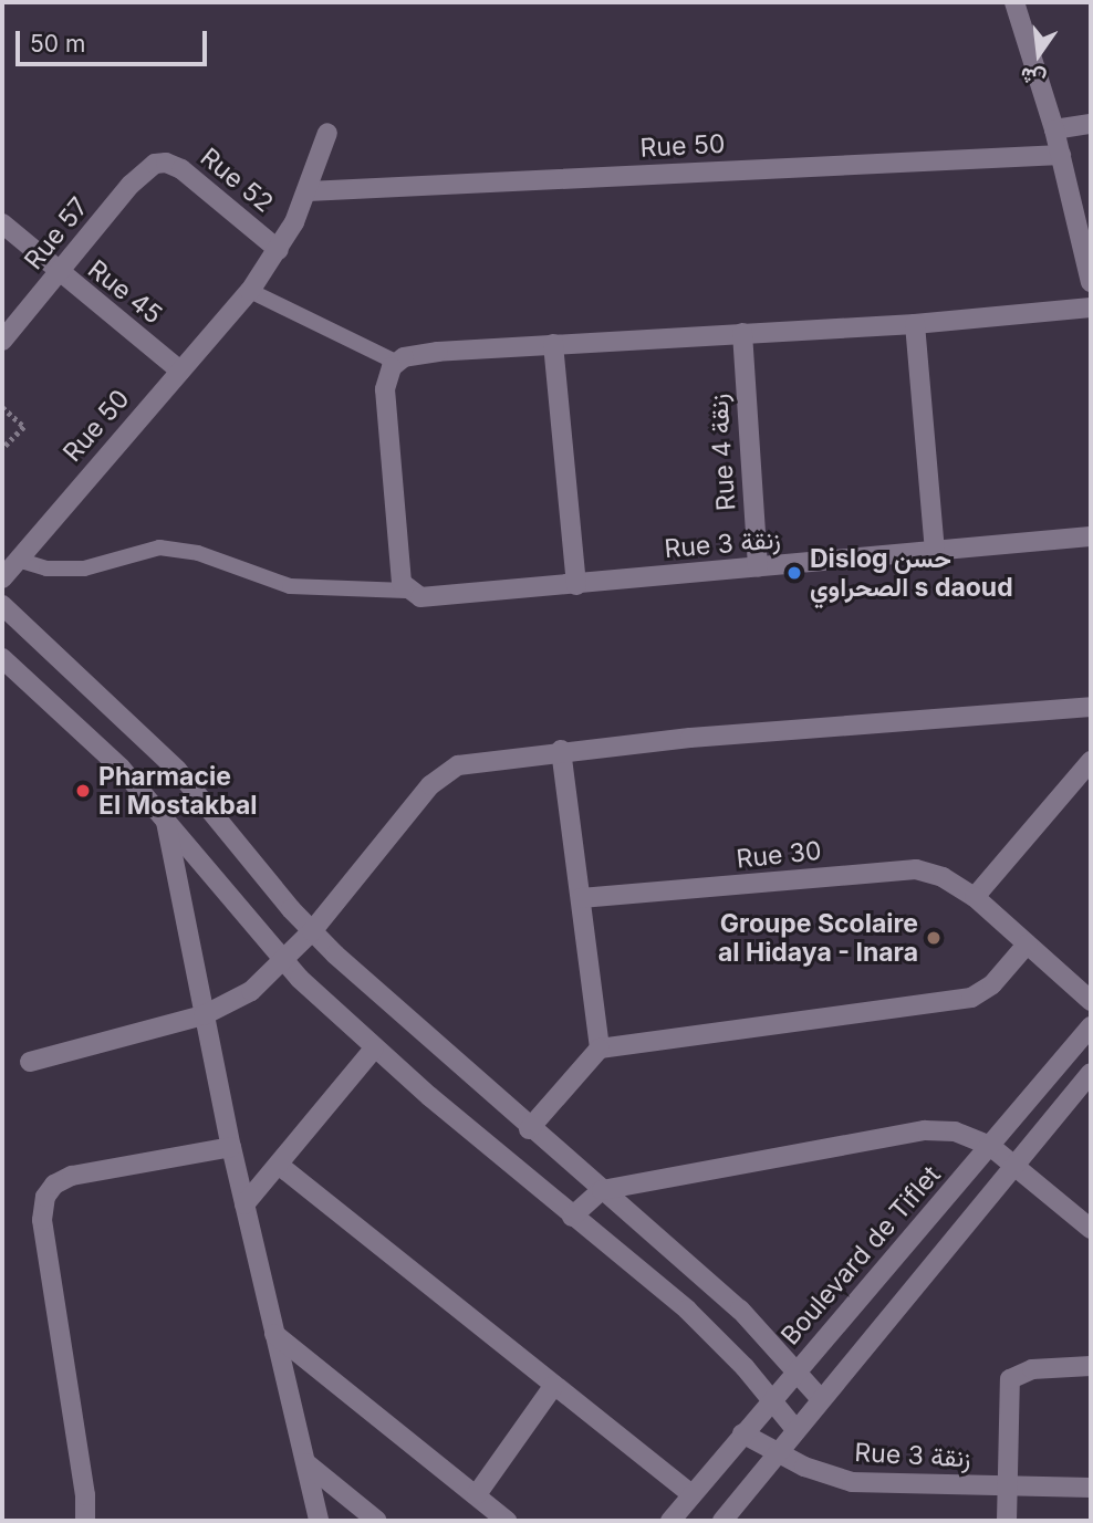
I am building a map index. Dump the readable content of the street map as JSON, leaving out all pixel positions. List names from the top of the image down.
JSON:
{
  "streets": {
    "street": [
      "Rue 50",
      "Rue 52",
      "Rue 57",
      "Rue 45",
      "Rue 4 زنقة",
      "Rue 3 زنقة",
      "Rue 30",
      "Boulevard de Tiflet"
    ]
  },
  "crossings": [
    ["Rue 50", "Rue 52"],
    ["Rue 50", "Rue 45"],
    ["Rue 52", "Rue 57"],
    ["Rue 57", "Rue 45"],
    ["Rue 4 زنقة", "Rue 3 زنقة"],
    ["Rue 3 زنقة", "Boulevard de Tiflet"]
  ],
  "places": ["Dislog حسن الصحراوي s daoud", "Pharmacie El Mostakbal", "Groupe Scolaire al Hidaya - Inara"],
  "scale_bar": "50 m",
  "north": "bottom"
}
